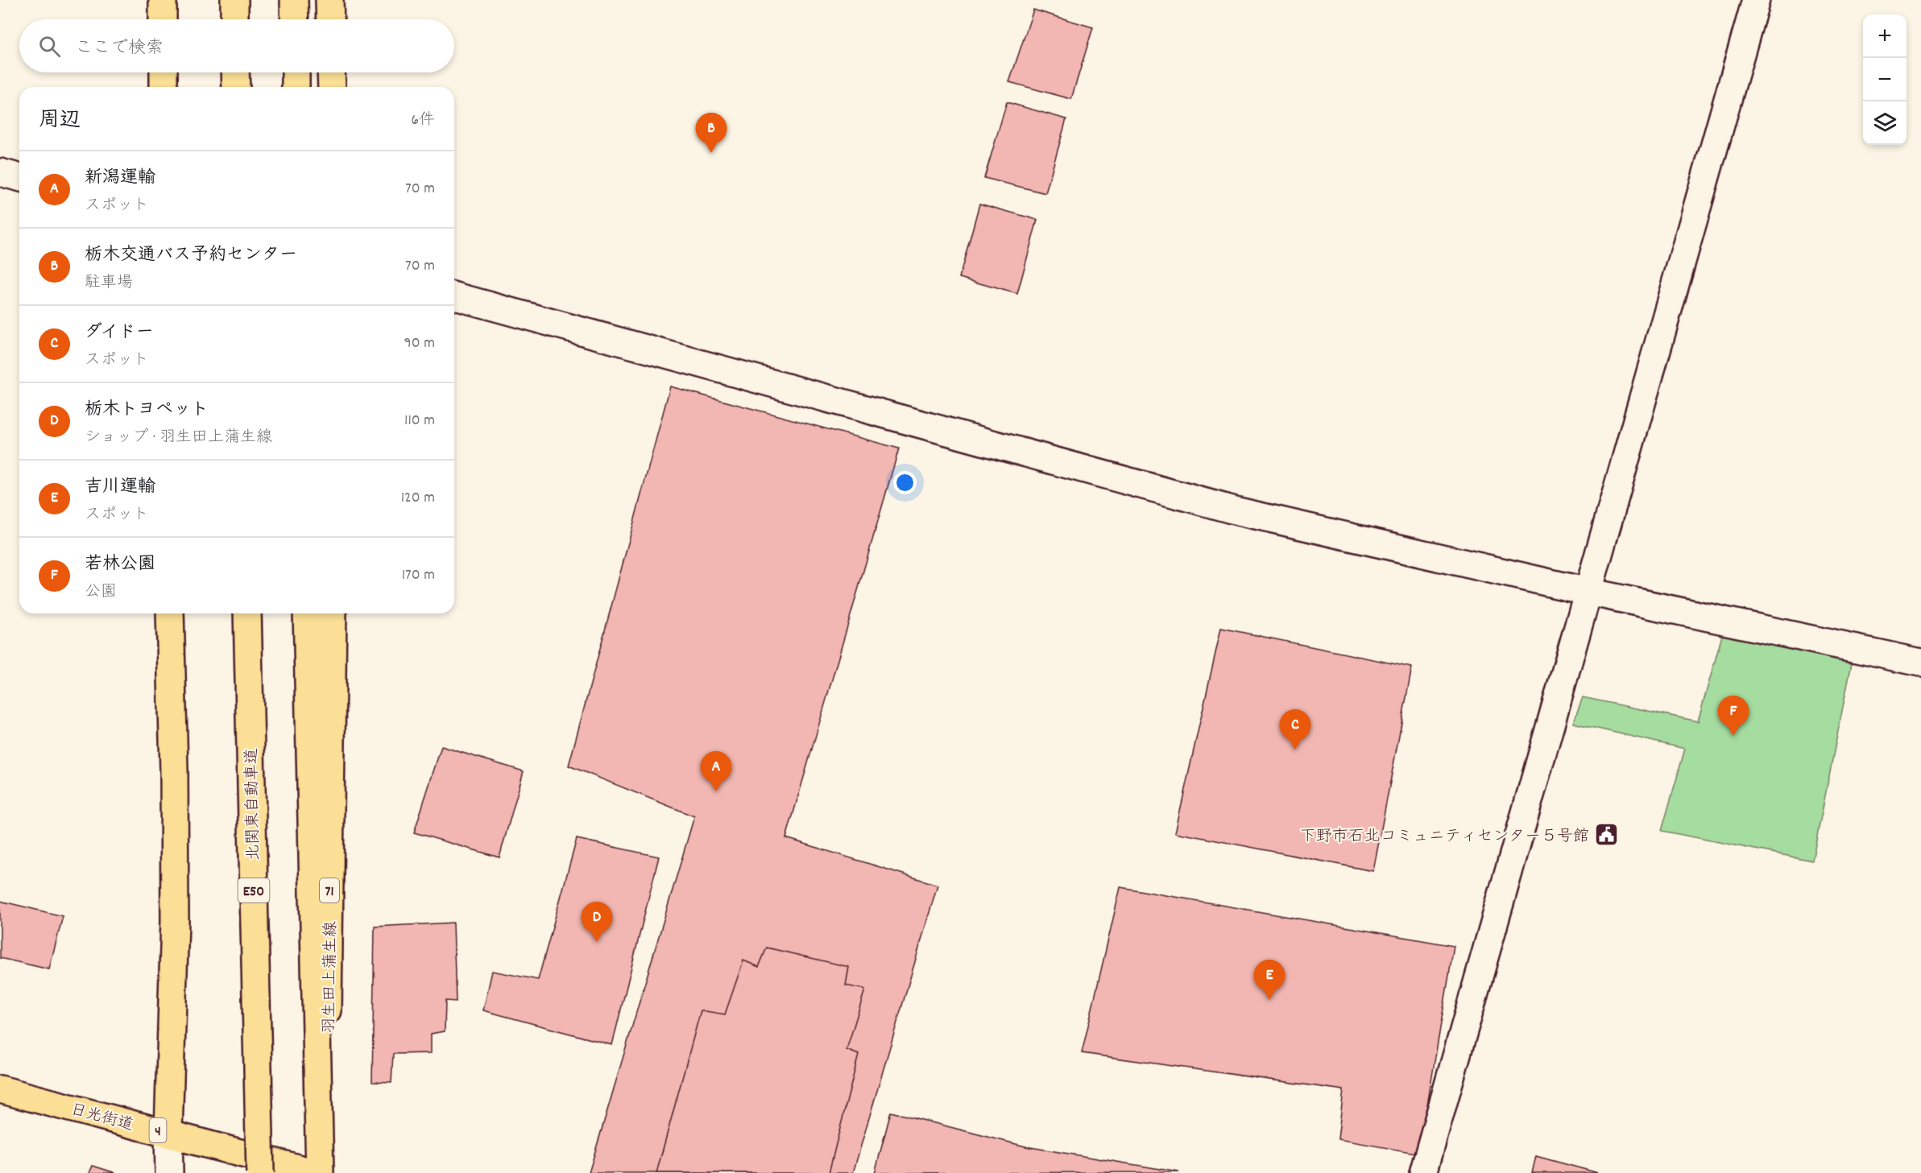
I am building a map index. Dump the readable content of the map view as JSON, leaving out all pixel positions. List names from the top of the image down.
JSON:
{
  "streets": {
    "main road": [
      "北関東自動車道",
      "E50",
      "71",
      "羽生田上蒲生線",
      "日光街道",
      "4"
    ]
  },
  "places": {
    "public building": ["下野市石北コミュニティセンター５号館"]
  },
  "page": {
    "map_buttons": ["+", "−"],
    "search": "ここで検索",
    "heading": ["周辺", "6件"],
    "pins": [
      "B",
      "F",
      "C",
      "A",
      "D",
      "E"
    ],
    "list": [
      {
        "mark": "A",
        "name": "新潟運輸",
        "note": "スポット",
        "value": "70 m"
      },
      {
        "mark": "B",
        "name": "栃木交通バス予約センター",
        "note": "駐車場",
        "value": "70 m"
      },
      {
        "mark": "C",
        "name": "ダイドー",
        "note": "スポット",
        "value": "90 m"
      },
      {
        "mark": "D",
        "name": "栃木トヨペット",
        "note": "ショップ · 羽生田上蒲生線",
        "value": "110 m"
      },
      {
        "mark": "E",
        "name": "吉川運輸",
        "note": "スポット",
        "value": "120 m"
      },
      {
        "mark": "F",
        "name": "若林公園",
        "note": "公園",
        "value": "170 m"
      }
    ]
  }
}
